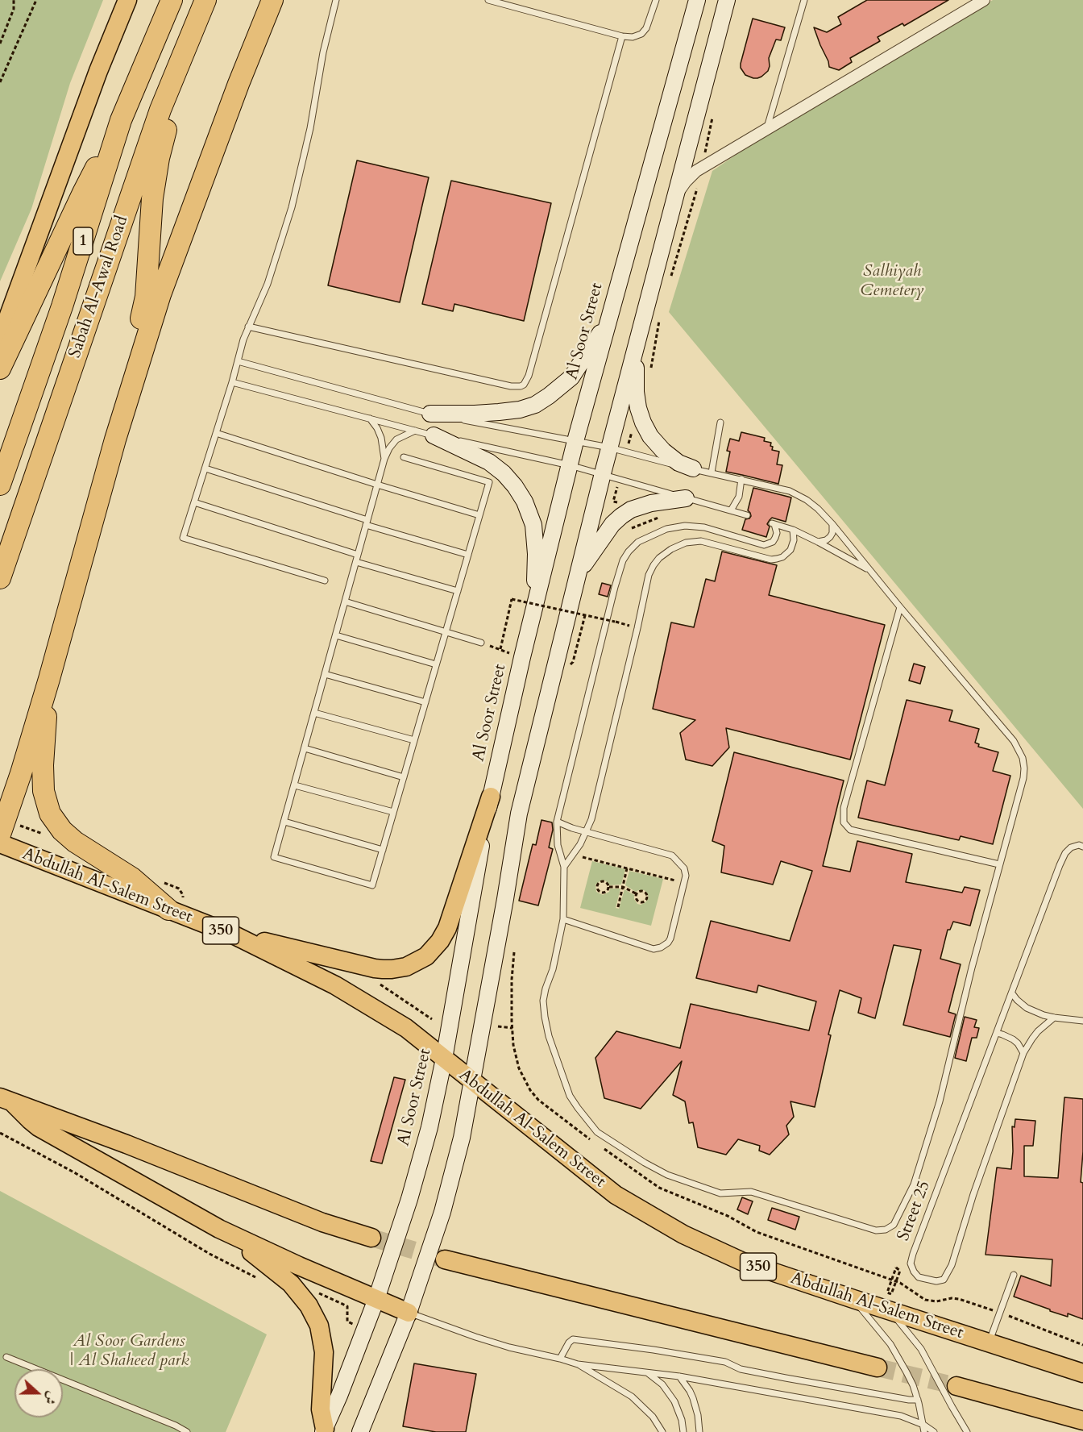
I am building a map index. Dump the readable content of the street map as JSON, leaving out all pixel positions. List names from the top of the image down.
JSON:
{
  "streets": {
    "highway": ["1", "Sabah Al-Awal Road"],
    "main road": ["Al Soor Street", "Abdullah Al-Salem Street", "350"],
    "lane": ["Street 25"]
  },
  "crossings": [
    ["Al Soor Street", "Abdullah Al-Salem Street"]
  ],
  "parks": ["Salhiyah Cemetery", "Al Soor Gardens | Al Shaheed park"],
  "north": "right"
}
